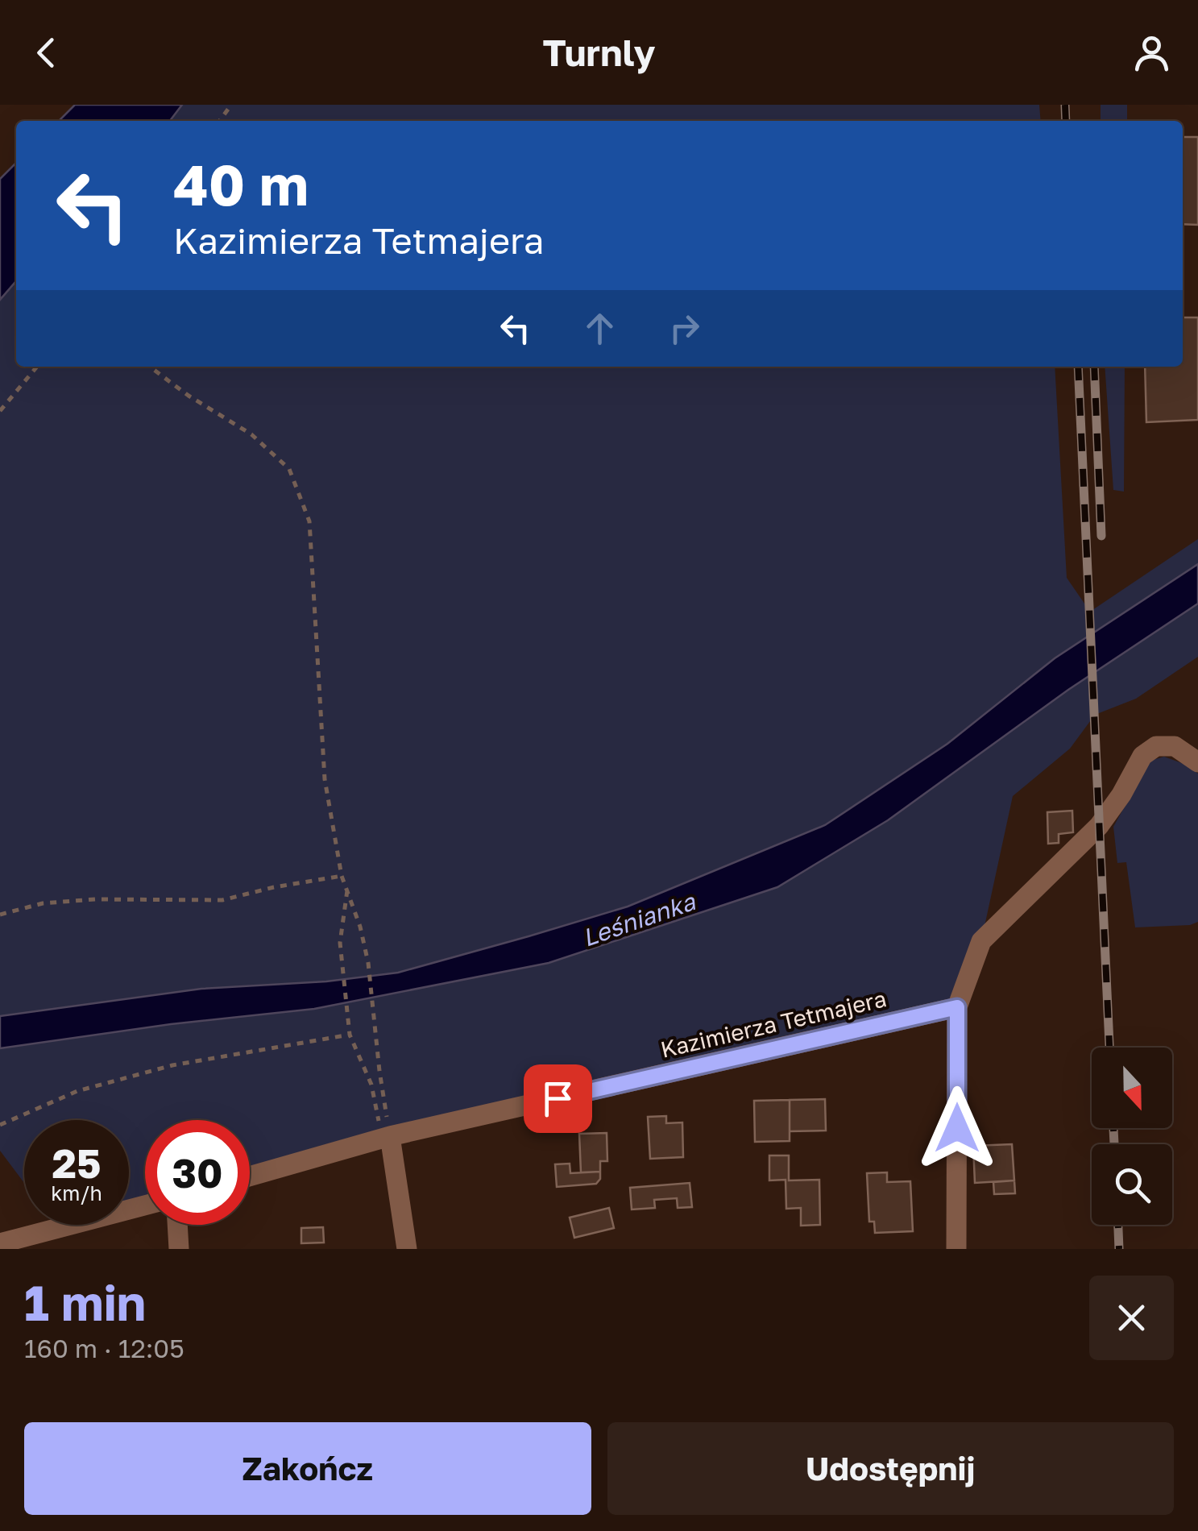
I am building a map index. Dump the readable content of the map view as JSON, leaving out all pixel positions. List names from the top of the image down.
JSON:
{
  "streets": {
    "street": ["Kazimierza Tetmajera"]
  },
  "water": ["Leśnianka"],
  "north": "bottom",
  "page": {
    "header": "Turnly",
    "turn": ["40 m", "Kazimierza Tetmajera"],
    "speed": "25 km/h",
    "limit": "30",
    "heading": ["1 min", "160 m · 12:05"],
    "buttons": ["Zakończ", "Udostępnij"]
  }
}
